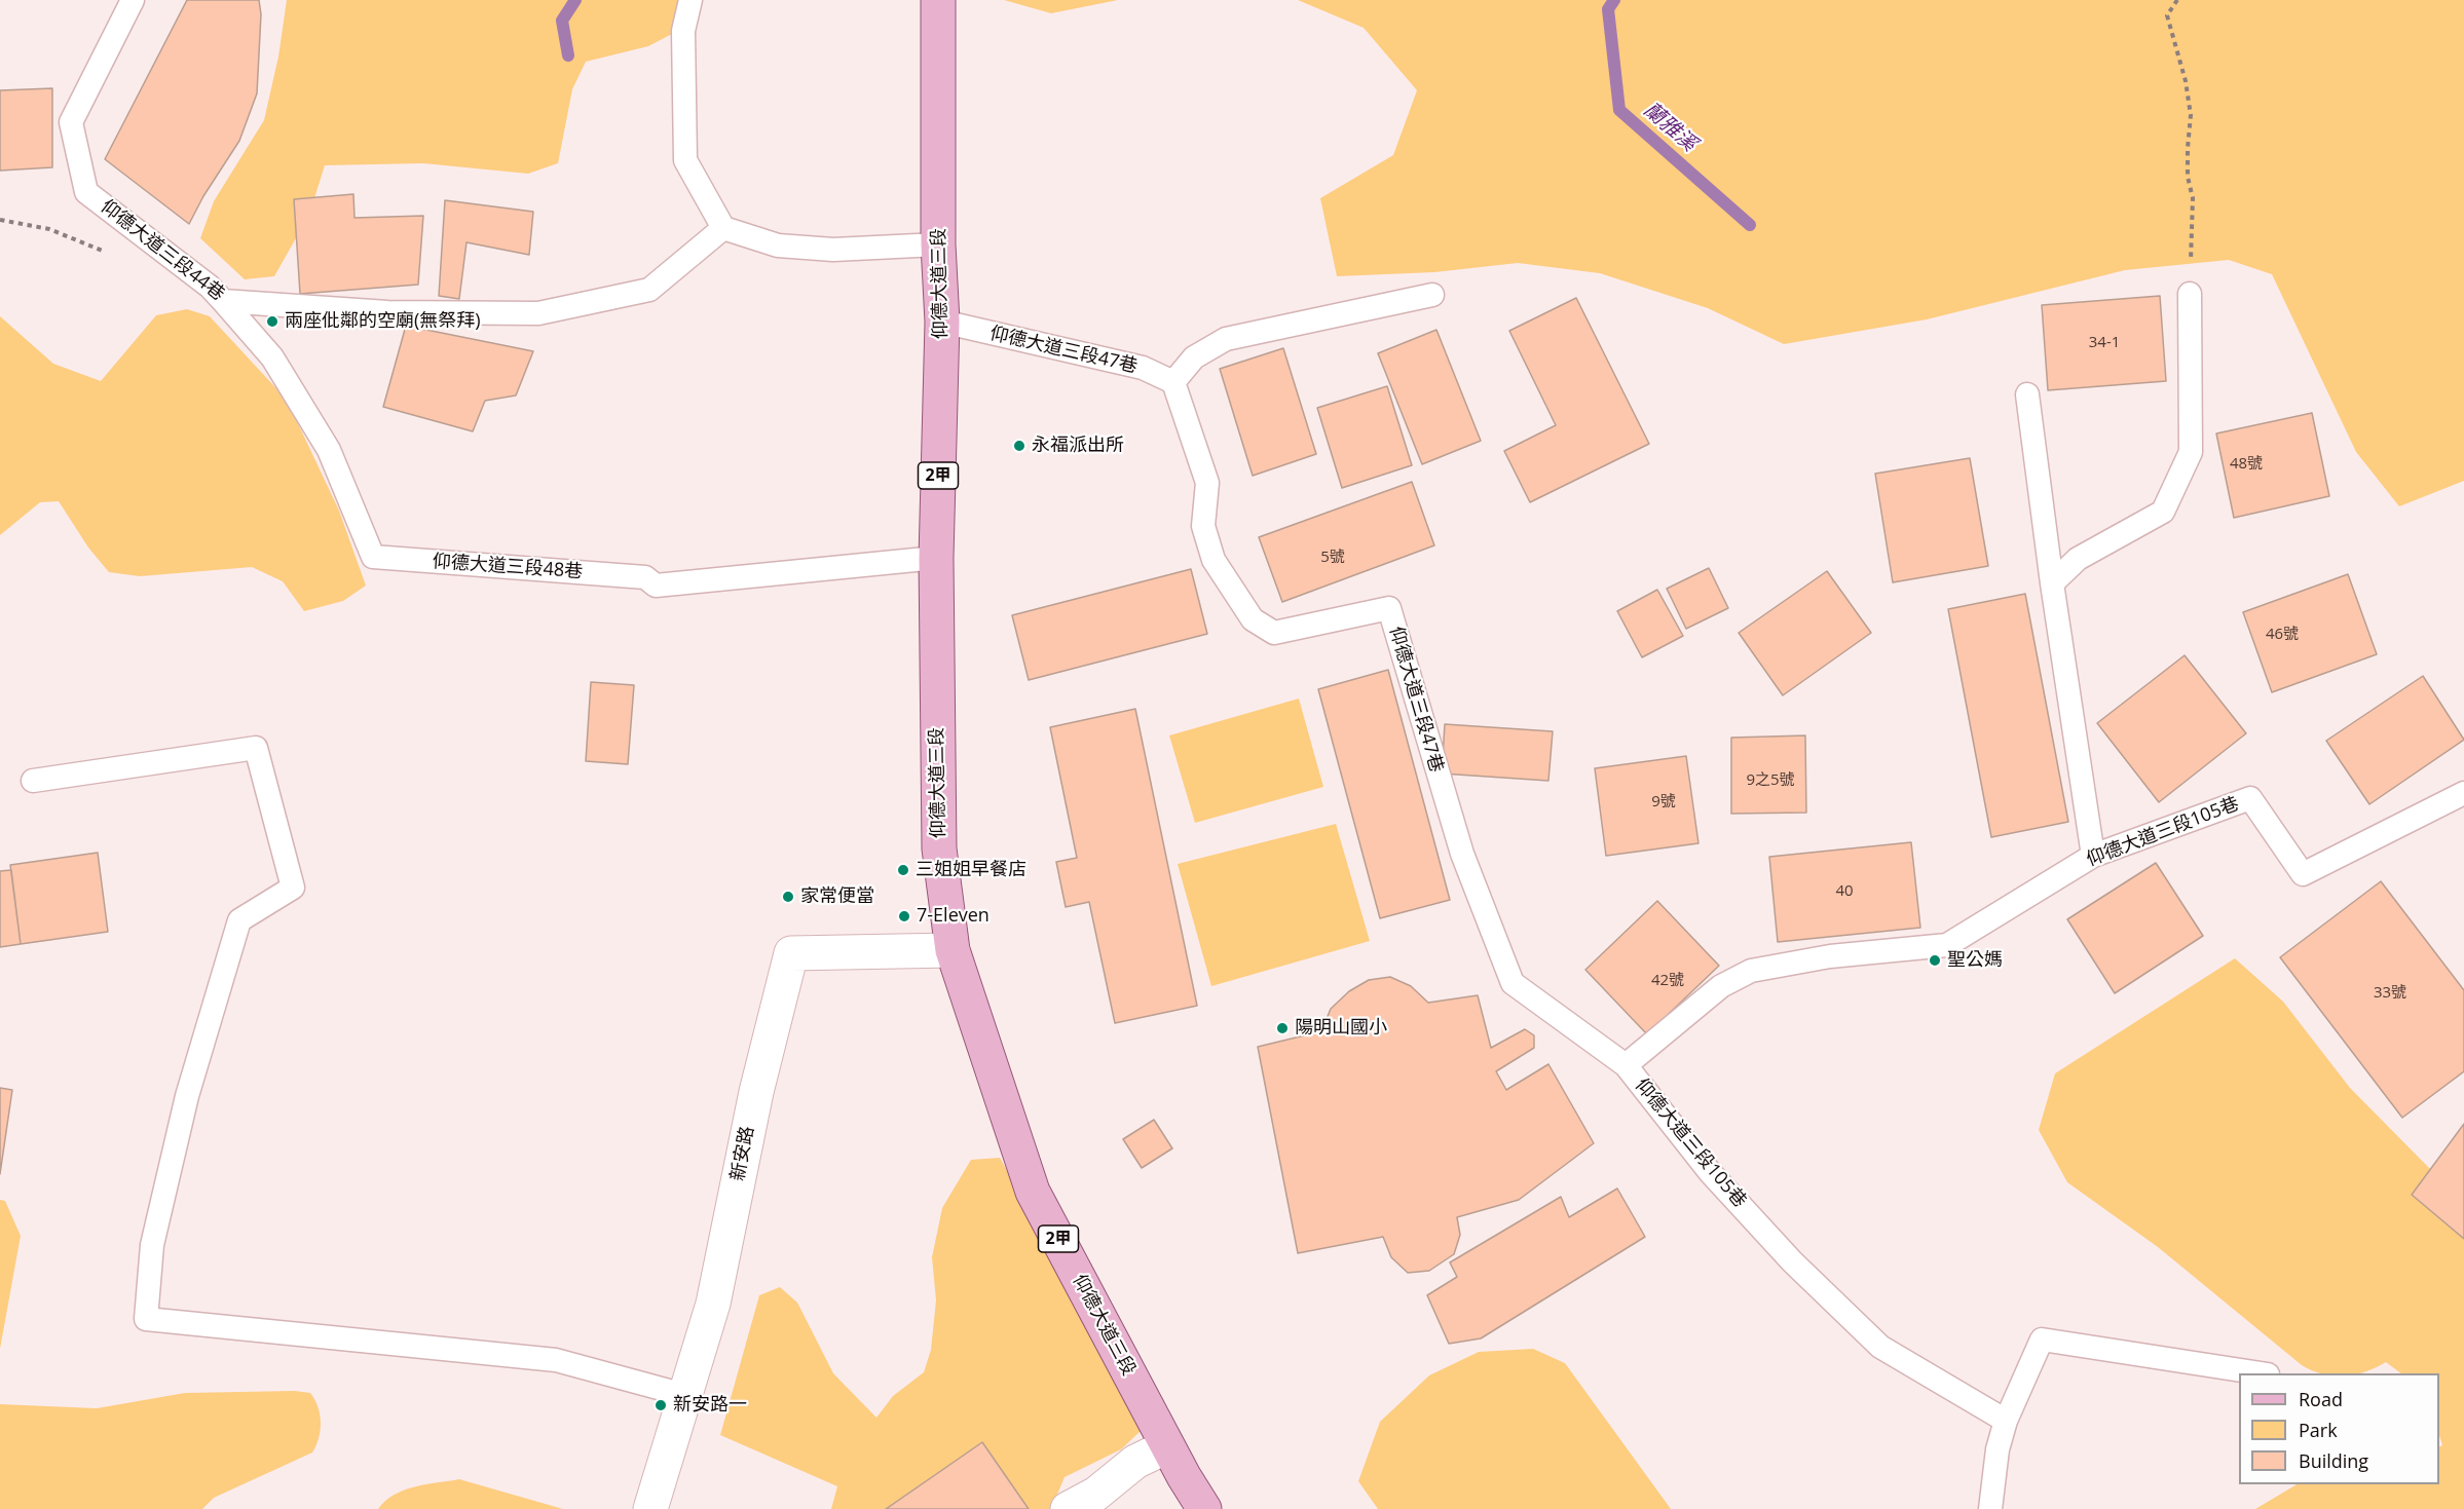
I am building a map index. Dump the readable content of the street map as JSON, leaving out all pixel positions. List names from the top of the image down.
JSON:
{
  "streets": {
    "main road": ["仰德大道三段", "2甲"],
    "street": ["新安路"],
    "lane": [
      "仰德大道三段44巷",
      "仰德大道三段47巷",
      "仰德大道三段48巷",
      "仰德大道三段105巷"
    ]
  },
  "crossings": [
    ["仰德大道三段44巷", "仰德大道三段48巷"],
    ["仰德大道三段", "仰德大道三段47巷"],
    ["仰德大道三段", "仰德大道三段48巷"],
    ["仰德大道三段", "新安路"],
    ["仰德大道三段47巷", "仰德大道三段105巷"]
  ],
  "water": ["蘭雅溪"],
  "places": [
    "兩座仳鄰的空廟(無祭拜)",
    "永福派出所",
    "三姐姐早餐店",
    "家常便當",
    "7-Eleven",
    "聖公媽",
    "陽明山國小",
    "新安路一"
  ],
  "house_numbers": [
    "34-1",
    "48號",
    "5號",
    "46號",
    "9之5號",
    "9號",
    "40",
    "42號",
    "33號"
  ],
  "legend": ["Road", "Park", "Building"]
}
